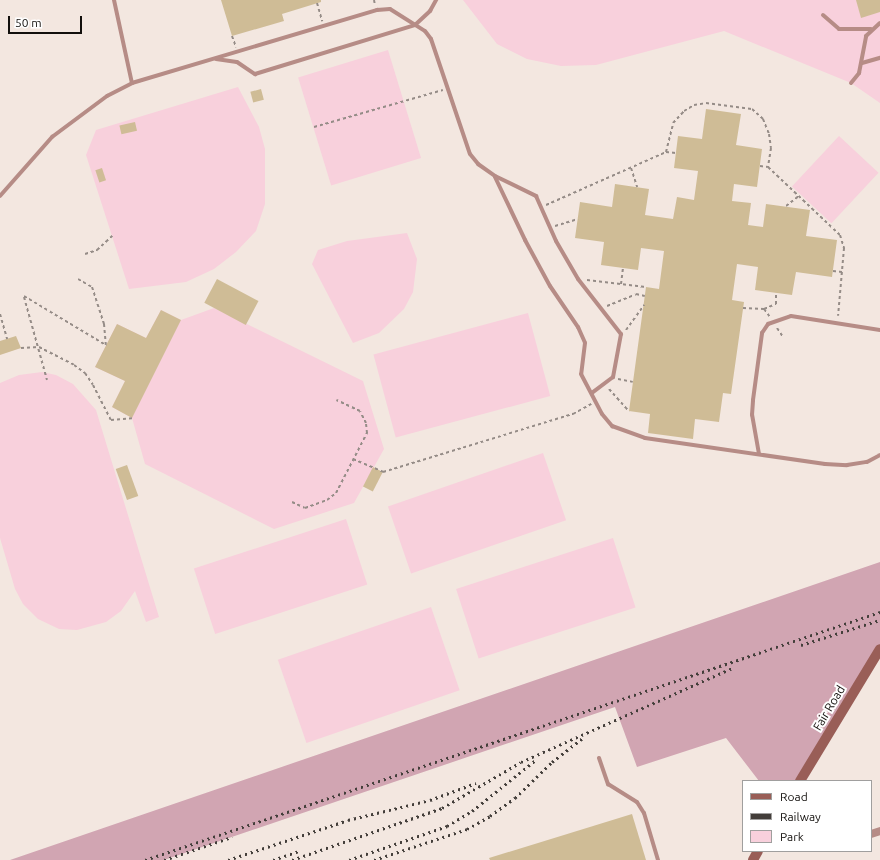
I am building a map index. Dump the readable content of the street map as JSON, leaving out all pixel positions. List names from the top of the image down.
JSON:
{
  "streets": {
    "main road": ["Fair Road"]
  },
  "legend": ["Road", "Railway", "Park"],
  "scale_bar": "50 m"
}
